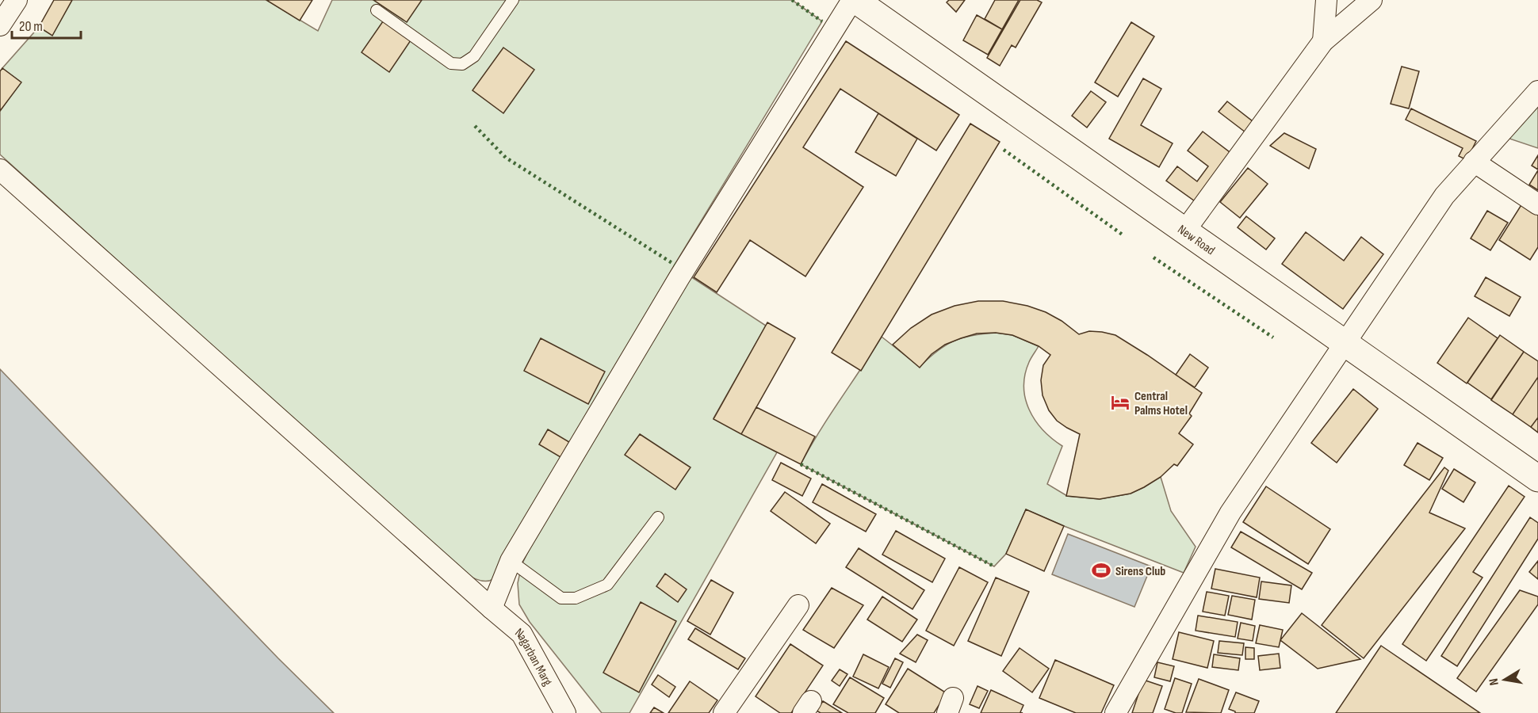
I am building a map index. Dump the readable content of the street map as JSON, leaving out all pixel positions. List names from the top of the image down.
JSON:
{
  "streets": {
    "street": ["New Road", "Nagarban Marg"]
  },
  "places": {
    "hotel": ["Central Palms Hotel"],
    "sports": ["Sirens Club"]
  },
  "scale_bar": "20 m",
  "north": "left"
}
